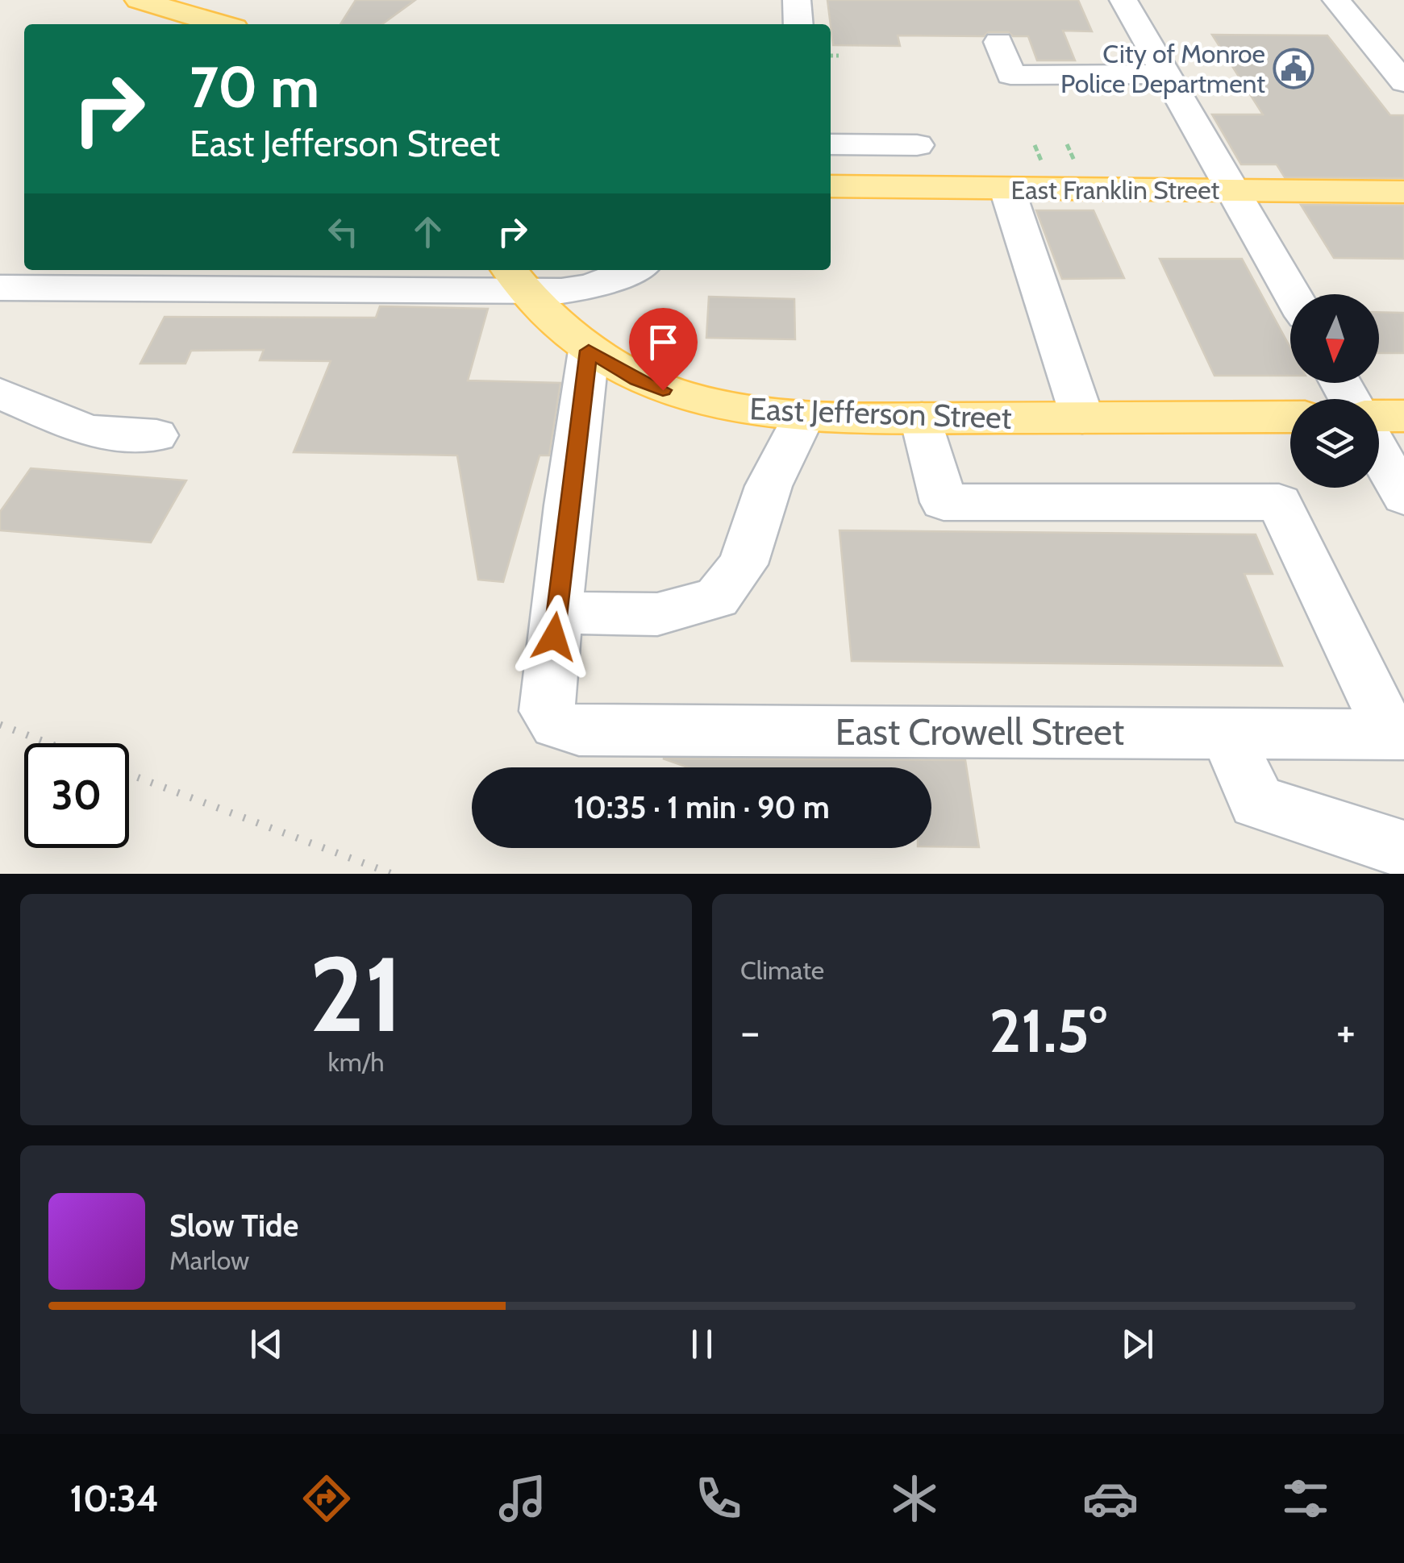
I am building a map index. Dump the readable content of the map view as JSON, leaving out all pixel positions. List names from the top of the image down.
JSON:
{
  "streets": {
    "main road": ["East Franklin Street", "East Jefferson Street"],
    "street": ["East Crowell Street"]
  },
  "places": {
    "public building": ["City of Monroe Police Department"]
  },
  "north": "bottom",
  "page": {
    "turn": ["70 m", "East Jefferson Street"],
    "limit": "30",
    "trip": "10:35 · 1 min · 90 m",
    "tile": [
      ["21", "km/h"],
      "Climate"
    ],
    "heat": ["−", "21.5°", "+"],
    "song": ["Slow Tide", "Marlow"],
    "tabs": "10:34"
  }
}
